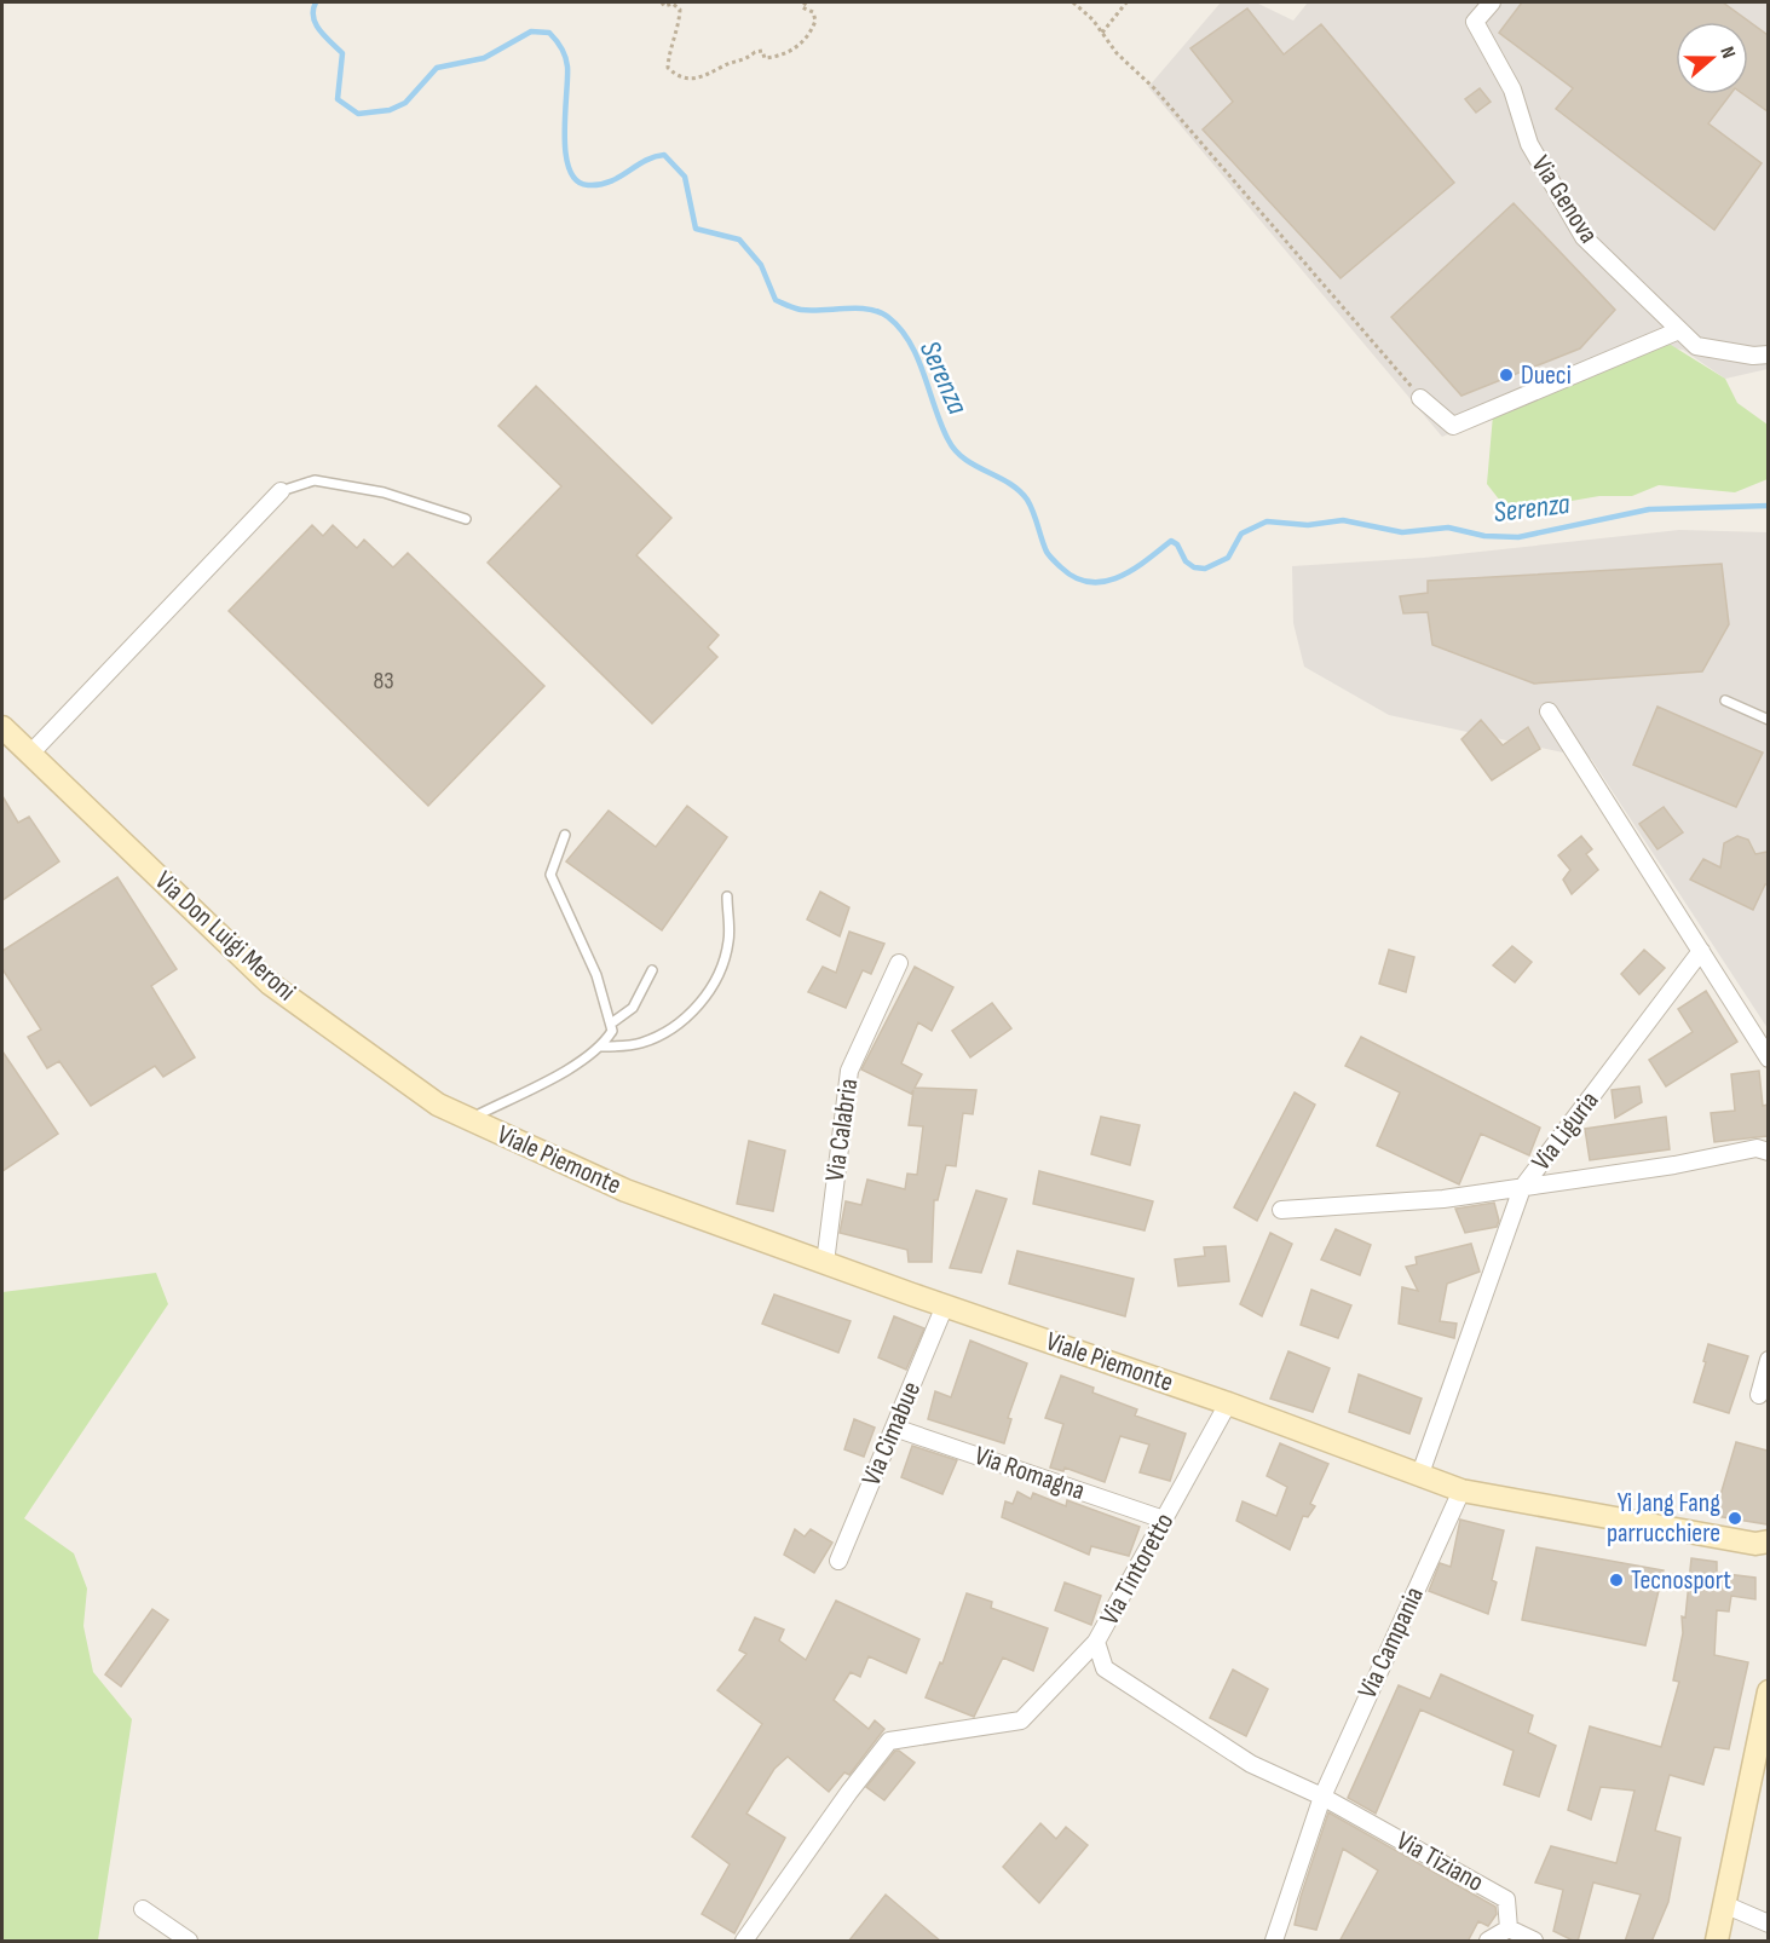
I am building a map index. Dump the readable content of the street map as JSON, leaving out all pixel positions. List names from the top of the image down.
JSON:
{
  "streets": {
    "street": [
      "Via Genova",
      "Via Don Luigi Meroni",
      "Via Calabria",
      "Via Liguria",
      "Viale Piemonte",
      "Via Cimabue",
      "Via Romagna",
      "Via Tintoretto",
      "Via Campania",
      "Via Tiziano"
    ]
  },
  "crossings": [
    ["Via Don Luigi Meroni", "Viale Piemonte"],
    ["Via Calabria", "Viale Piemonte"],
    ["Viale Piemonte", "Via Cimabue"],
    ["Viale Piemonte", "Via Tintoretto"],
    ["Viale Piemonte", "Via Campania"],
    ["Via Cimabue", "Via Romagna"],
    ["Via Romagna", "Via Tintoretto"],
    ["Via Tintoretto", "Via Campania"],
    ["Via Tintoretto", "Via Tiziano"],
    ["Via Campania", "Via Tiziano"]
  ],
  "water": ["Serenza"],
  "places": ["Dueci", "Yi Jang Fang parrucchiere", "Tecnosport"],
  "house_numbers": ["83"],
  "north": "right"
}
